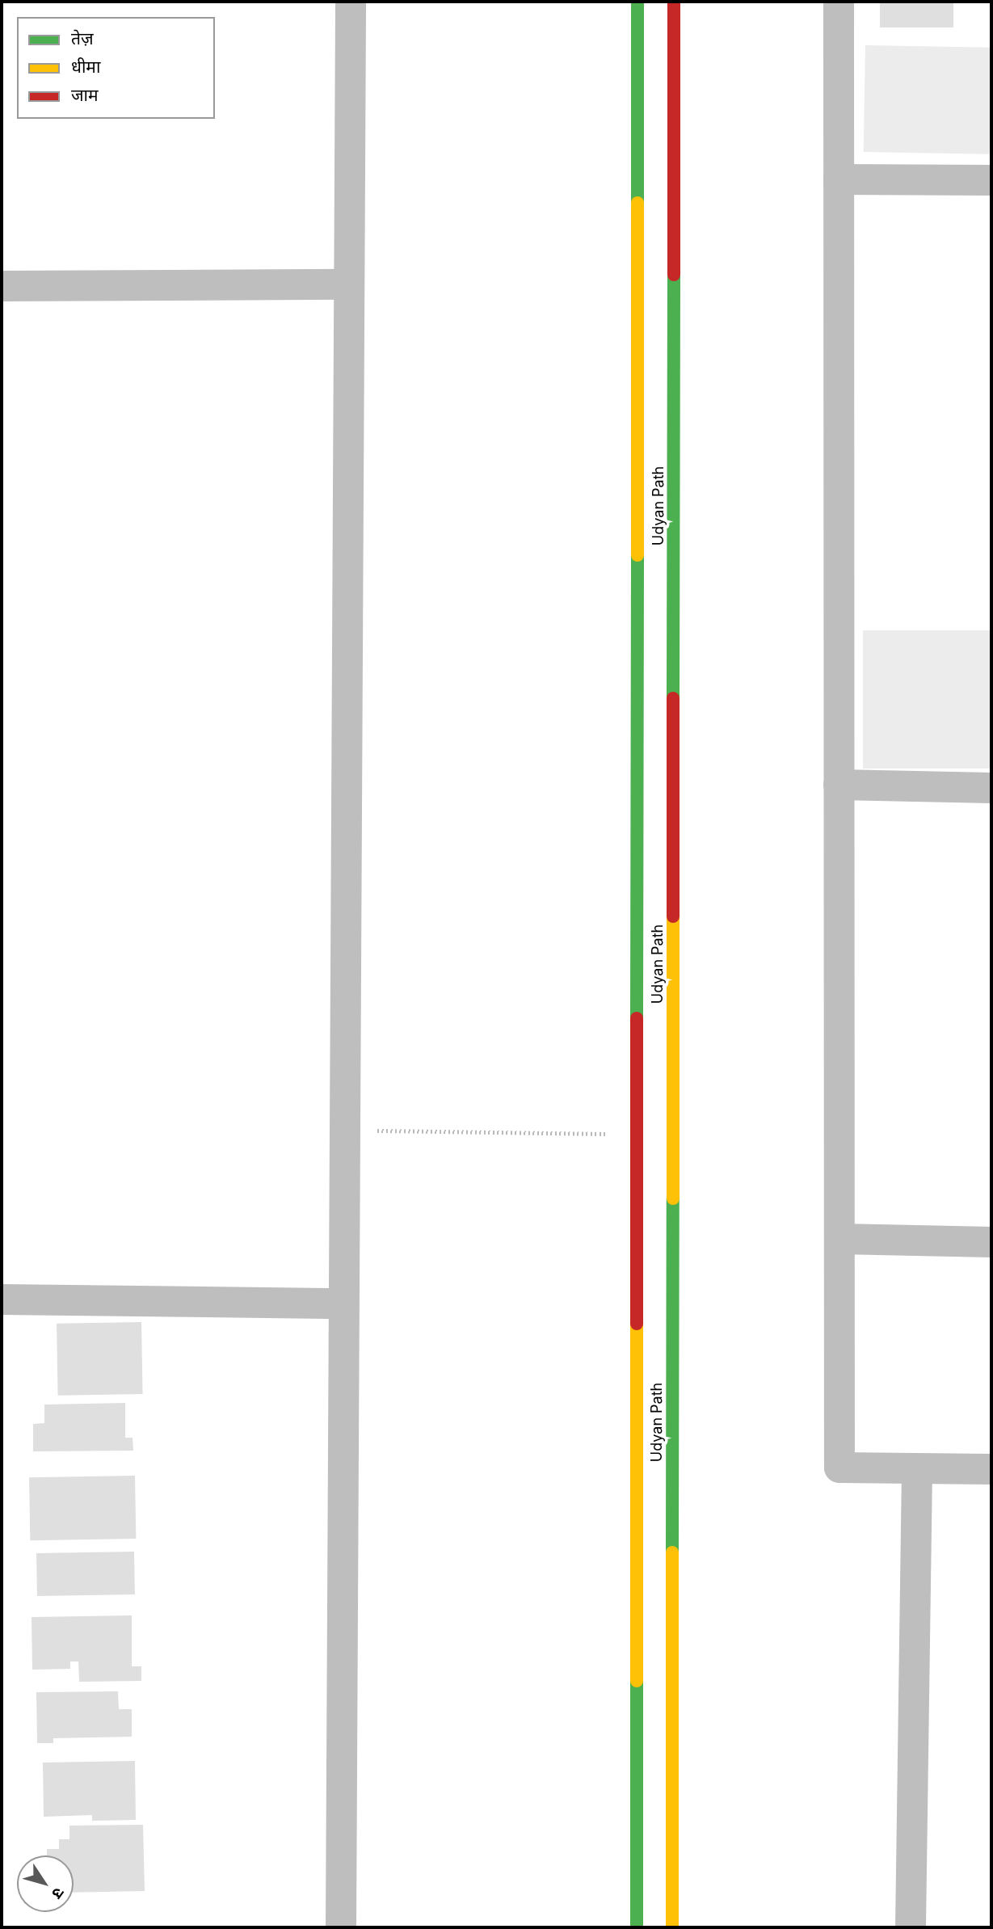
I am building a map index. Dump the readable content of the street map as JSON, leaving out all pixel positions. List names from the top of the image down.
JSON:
{
  "streets": {
    "main road": ["Udyan Path"]
  },
  "legend": ["तेज़", "धीमा", "जाम"],
  "north": "bottom right"
}
